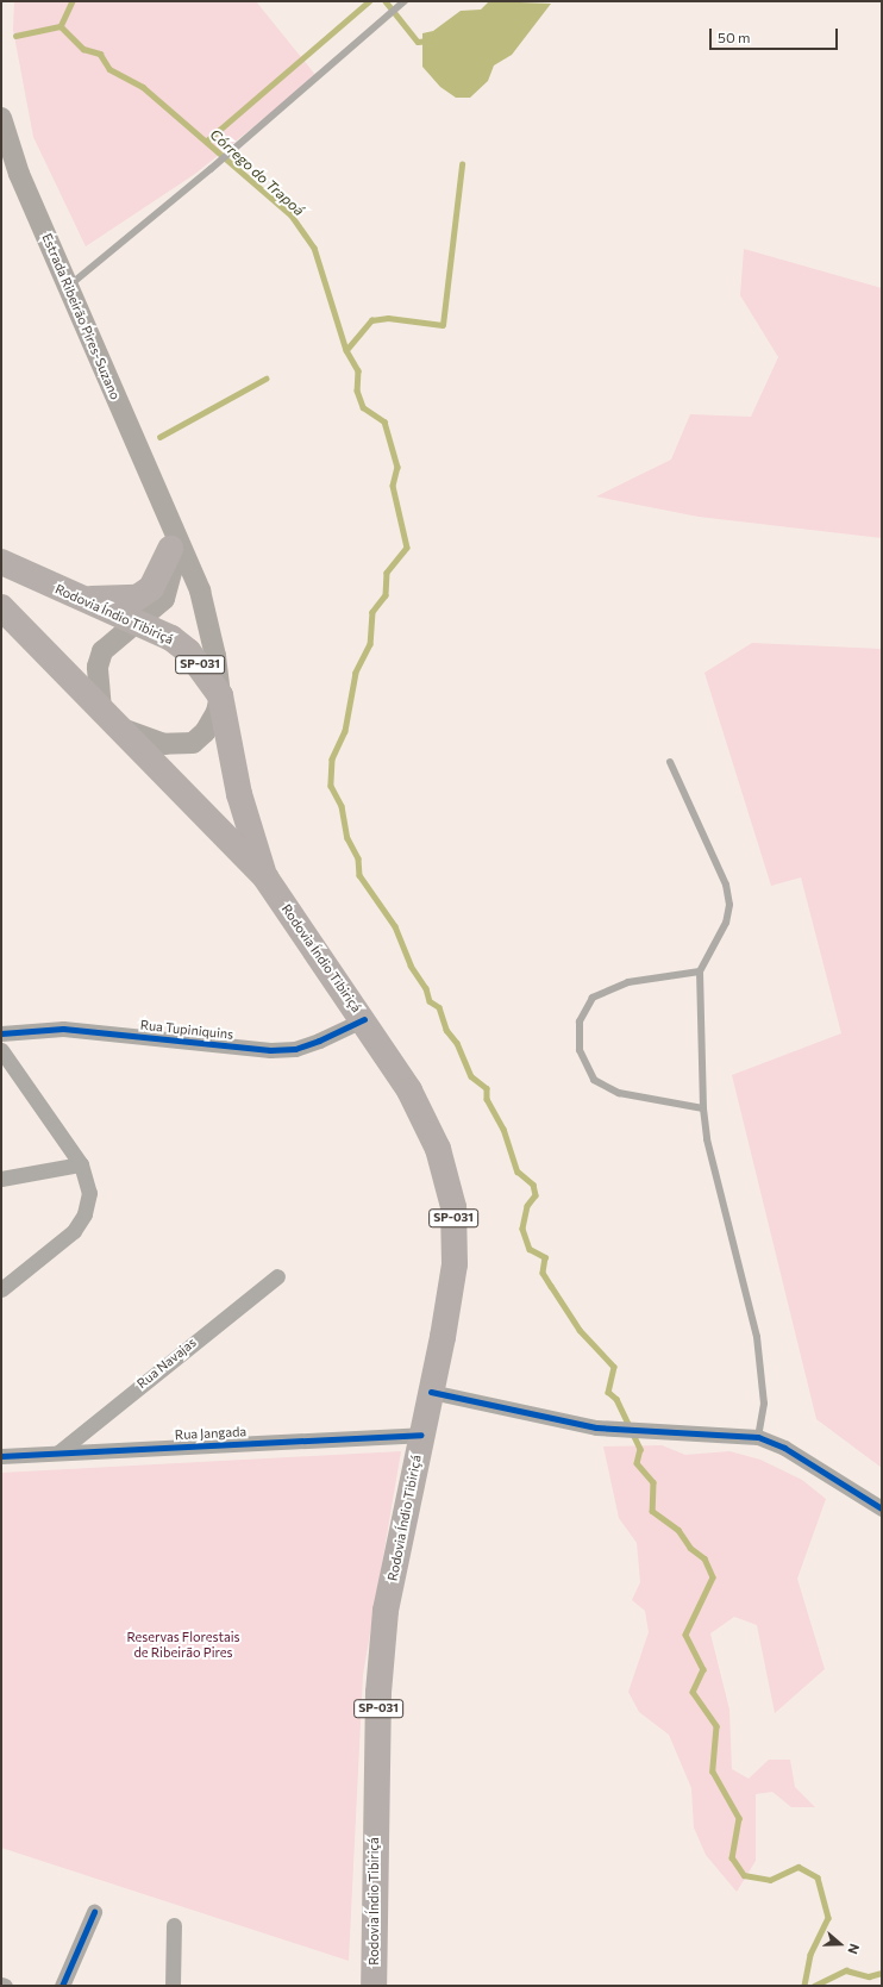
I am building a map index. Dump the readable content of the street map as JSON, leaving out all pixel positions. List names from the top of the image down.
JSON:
{
  "streets": {
    "highway": ["Rodovia Índio Tibiriçá", "SP-031"],
    "main road": ["Estrada Ribeirão Pires-Suzano"],
    "street": ["Rua Tupiniquins", "Rua Navajas", "Rua Jangada"]
  },
  "crossings": [
    ["Estrada Ribeirão Pires-Suzano", "Rodovia Índio Tibiriçá"],
    ["Rodovia Índio Tibiriçá", "Rua Tupiniquins"],
    ["Rodovia Índio Tibiriçá", "Rua Jangada"],
    ["Rua Navajas", "Rua Jangada"]
  ],
  "water": ["Córrego do Trapoá"],
  "parks": ["Reservas Florestais de Ribeirão Pires"],
  "scale_bar": "50 m",
  "north": "right"
}
